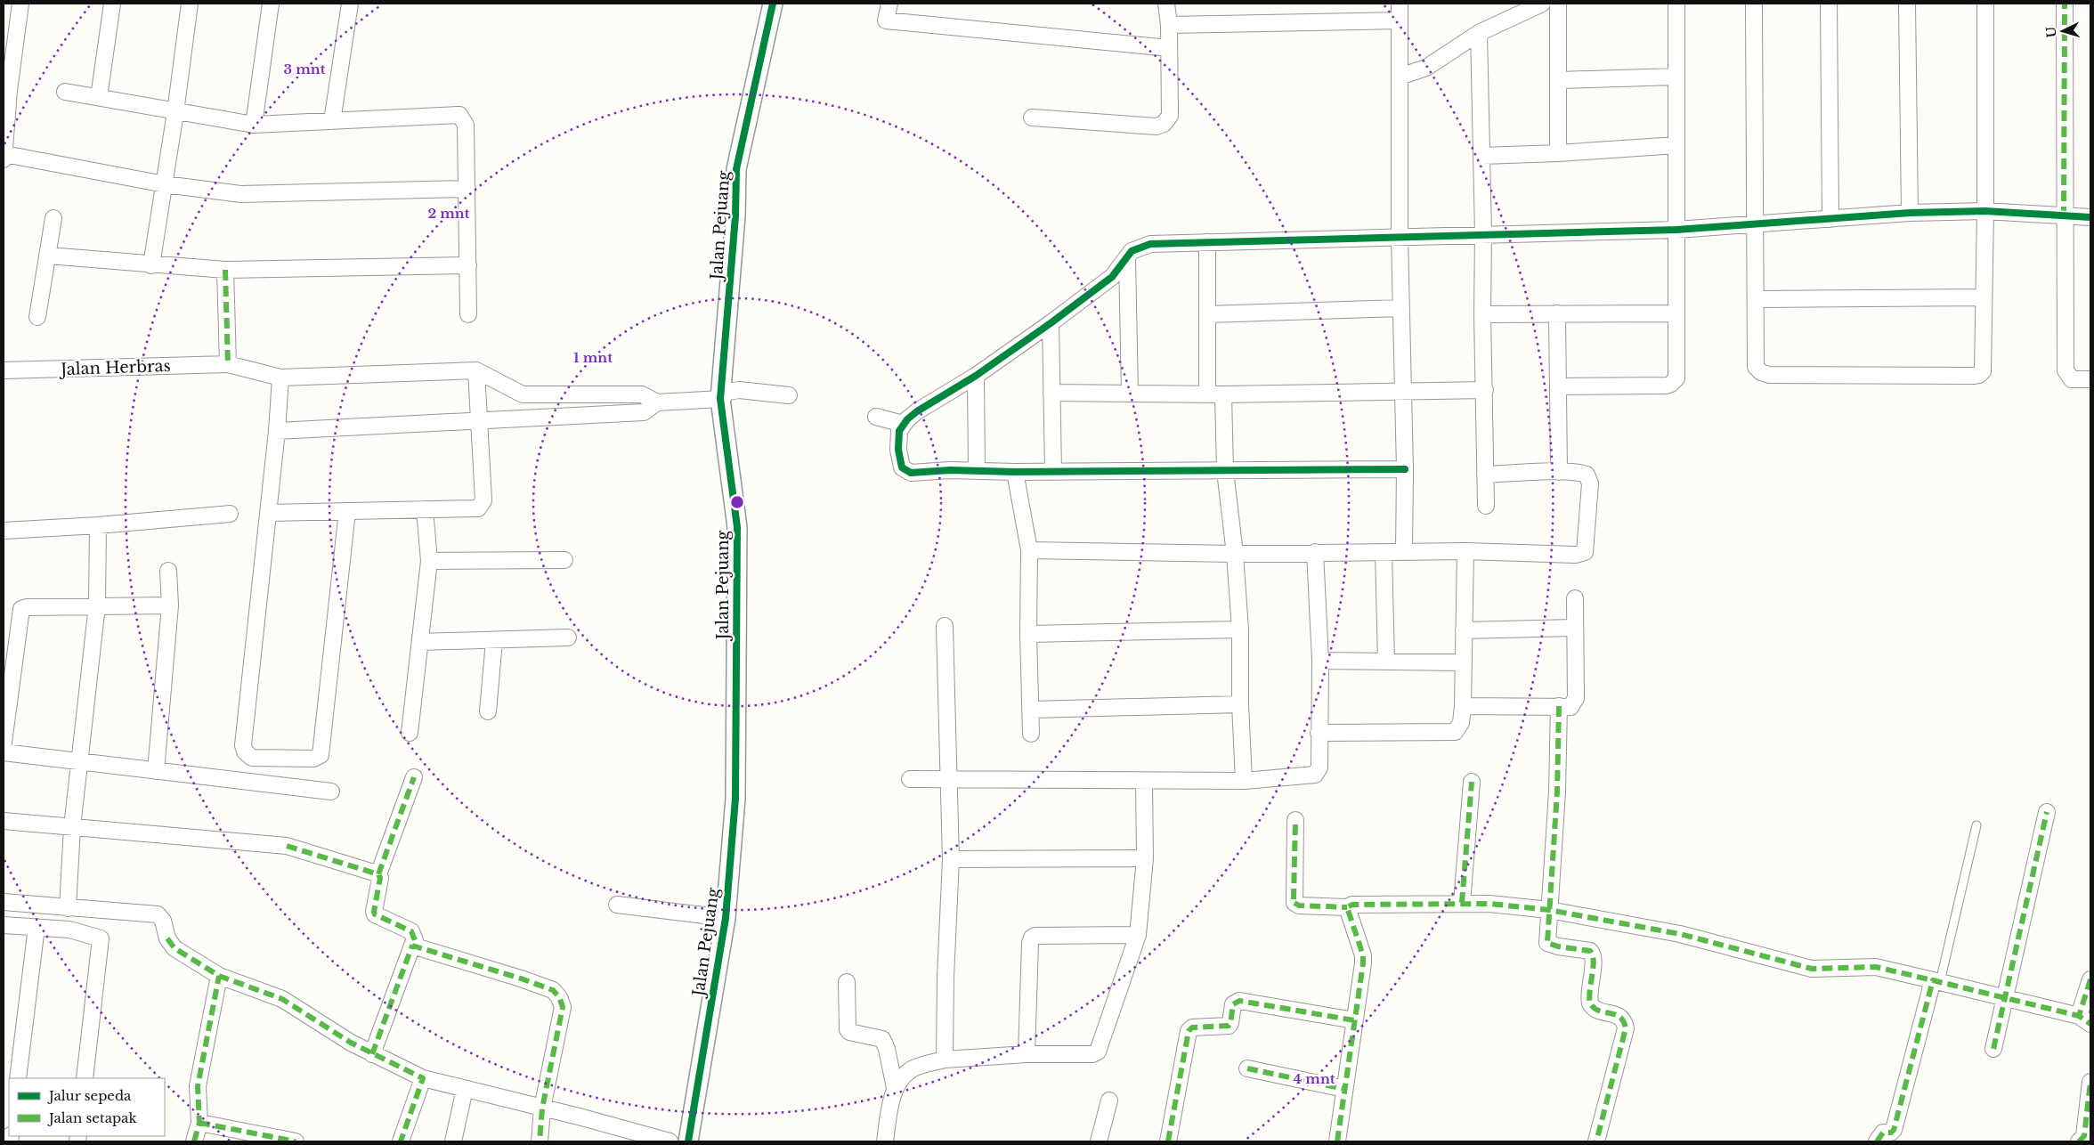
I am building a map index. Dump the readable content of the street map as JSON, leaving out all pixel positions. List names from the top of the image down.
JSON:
{
  "streets": {
    "street": ["Jalan Pejuang", "Jalan Herbras"]
  },
  "legend": ["Jalur sepeda", "Jalan setapak"],
  "north": "left",
  "rings": [
    "3 mnt",
    "2 mnt",
    "1 mnt",
    "4 mnt"
  ]
}
